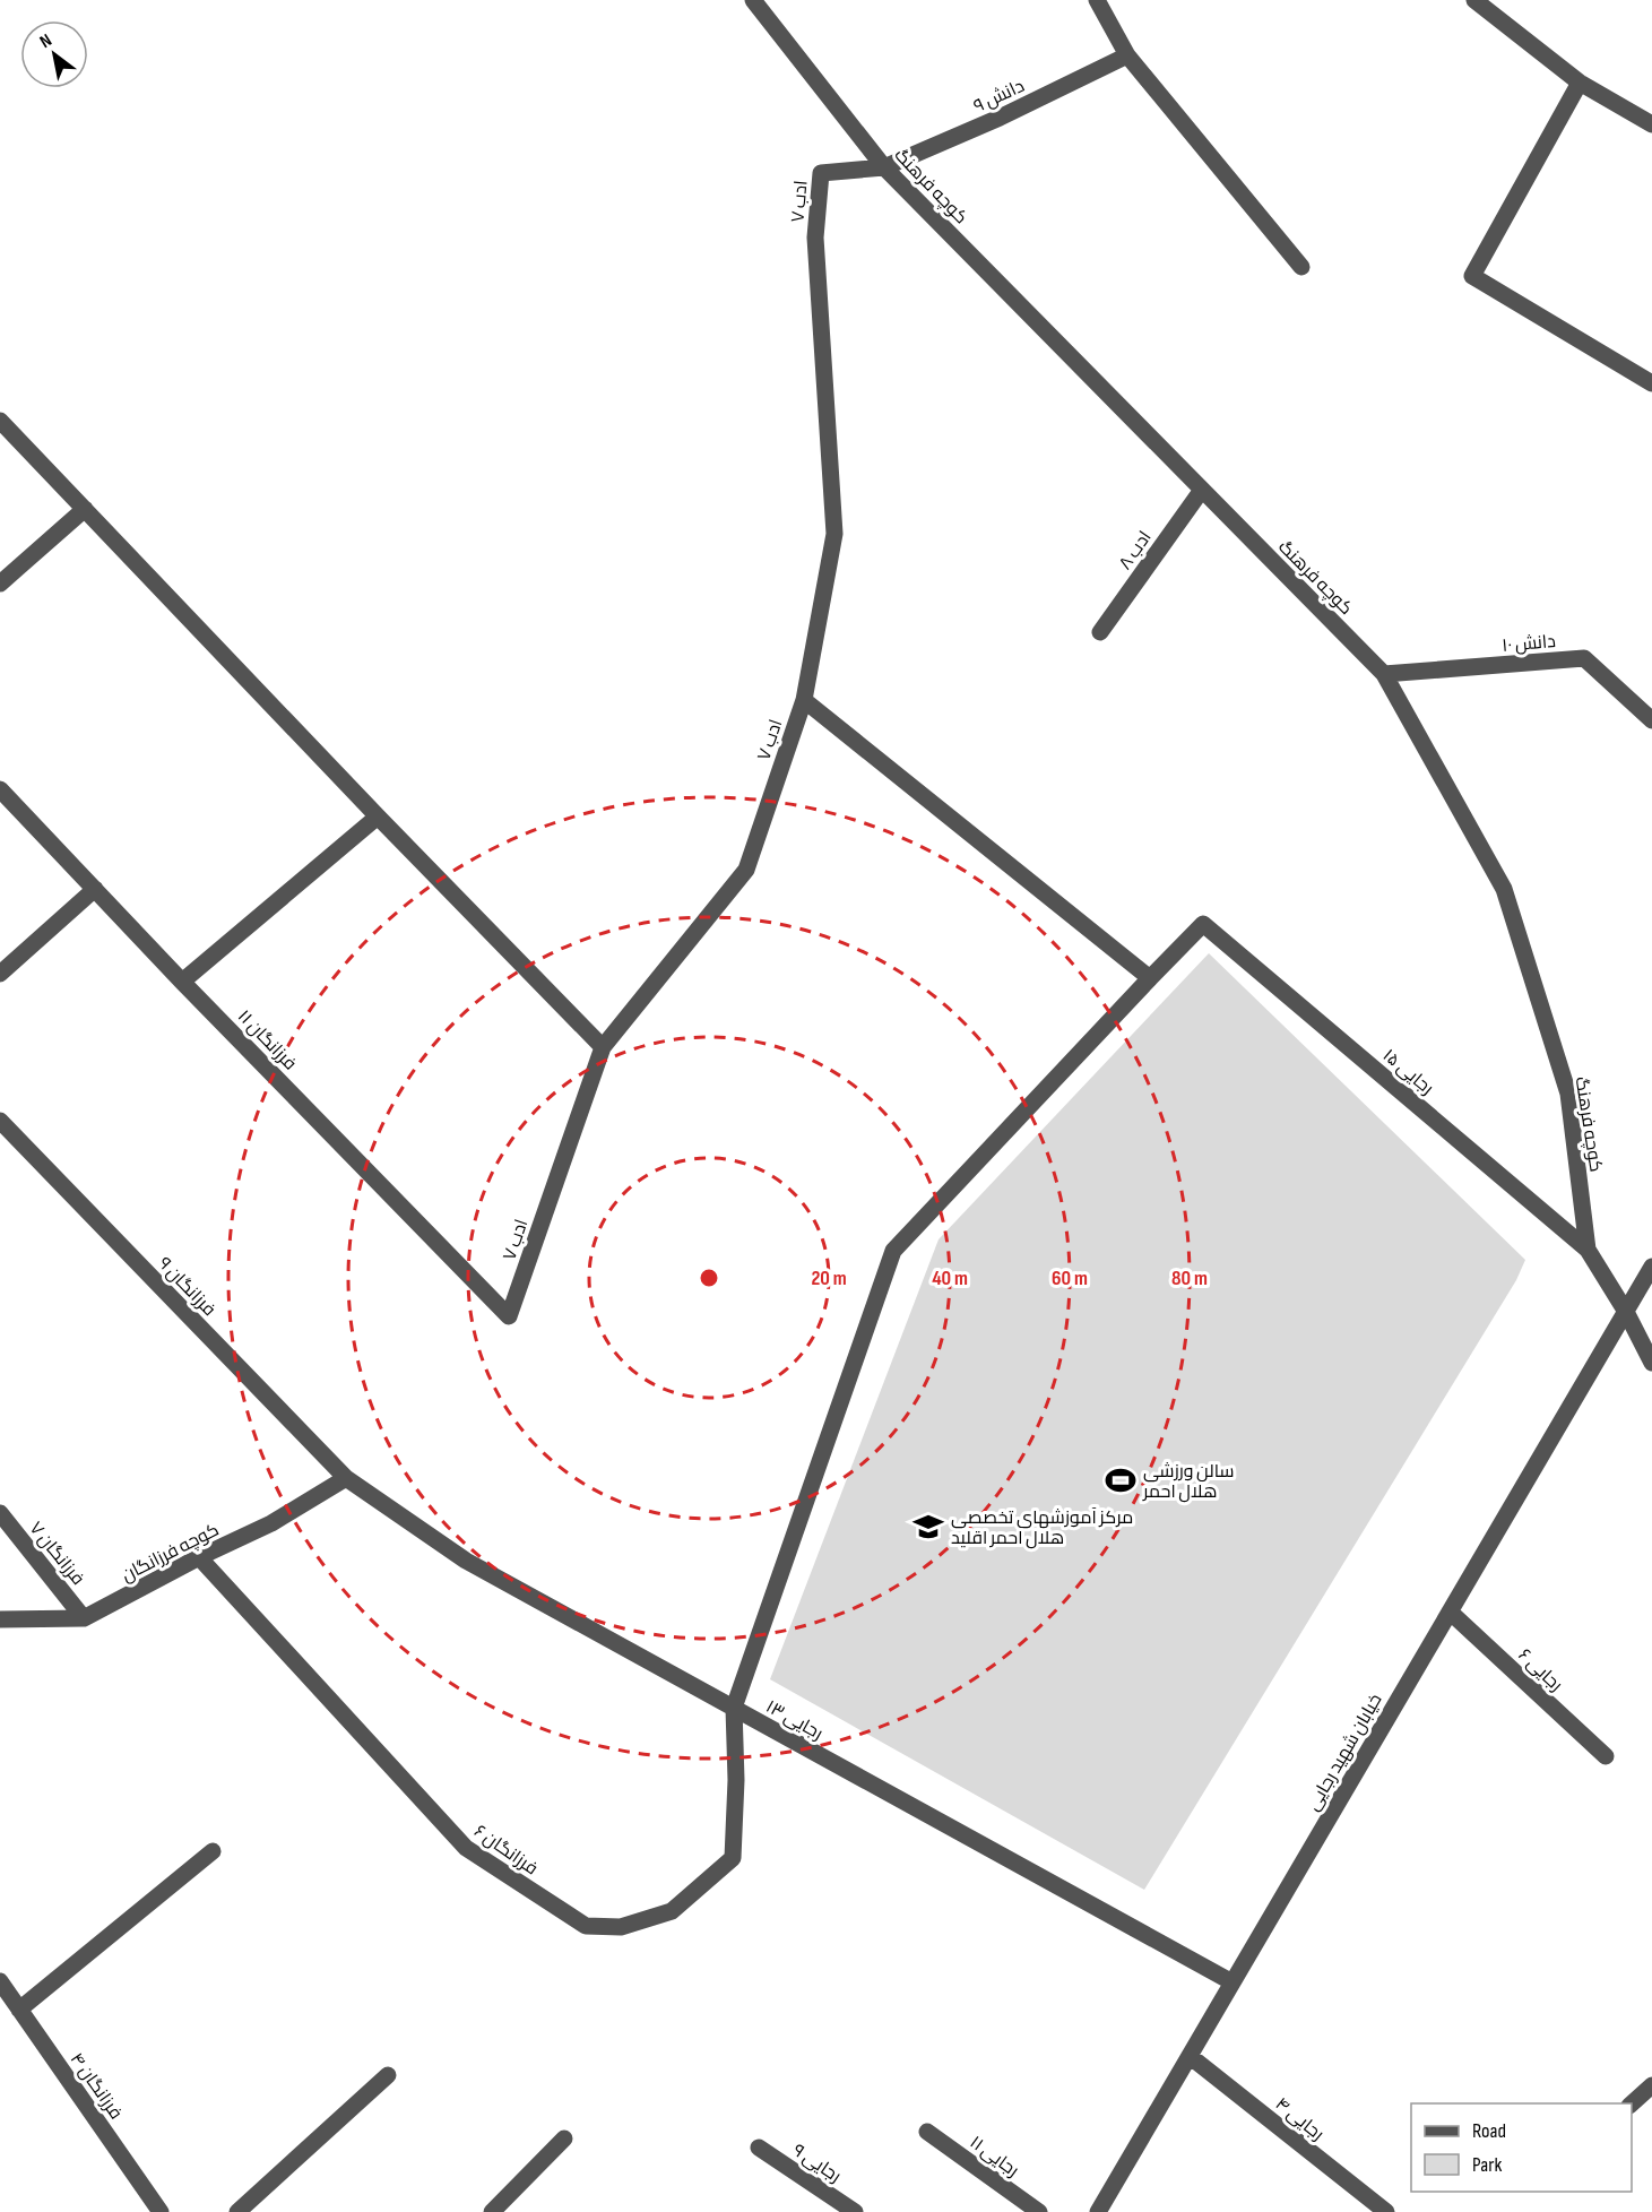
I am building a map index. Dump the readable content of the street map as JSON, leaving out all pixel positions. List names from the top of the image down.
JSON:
{
  "streets": {
    "street": [
      "دانش ۹",
      "کوچه فرهنگ",
      "ادب ۷",
      "ادب ۸",
      "دانش ۱۰",
      "فرزانگان ۱۱",
      "رجایی ۱۵",
      "فرزانگان ۹",
      "کوچه فرزانگان",
      "فرزانگان ۷",
      "رجایی ۶",
      "رجایی ۱۳",
      "خیابان شهید رجایی",
      "فرزانگان ۶",
      "فرزانگان ۴",
      "رجایی ۴",
      "رجایی ۱۱",
      "رجایی ۹"
    ]
  },
  "crossings": [
    ["دانش ۹", "کوچه فرهنگ"],
    ["دانش ۹", "ادب ۷"],
    ["کوچه فرهنگ", "ادب ۷"],
    ["کوچه فرهنگ", "ادب ۸"],
    ["کوچه فرهنگ", "دانش ۱۰"],
    ["کوچه فرهنگ", "رجایی ۱۵"],
    ["کوچه فرهنگ", "خیابان شهید رجایی"],
    ["ادب ۷", "فرزانگان ۱۱"],
    ["فرزانگان ۹", "کوچه فرزانگان"],
    ["فرزانگان ۹", "رجایی ۱۳"],
    ["کوچه فرزانگان", "فرزانگان ۷"],
    ["کوچه فرزانگان", "رجایی ۱۳"],
    ["کوچه فرزانگان", "فرزانگان ۶"],
    ["رجایی ۶", "خیابان شهید رجایی"],
    ["رجایی ۱۳", "خیابان شهید رجایی"],
    ["رجایی ۱۳", "فرزانگان ۶"],
    ["خیابان شهید رجایی", "رجایی ۴"]
  ],
  "places": {
    "sports": ["سالن ورزشی هلال احمر"],
    "school or university": ["مرکز آموزشهای تخصصی هلال احمر اقلید"]
  },
  "legend": ["Road", "Park"],
  "north": "top left",
  "rings": [
    "20 m",
    "40 m",
    "60 m",
    "80 m"
  ]
}
